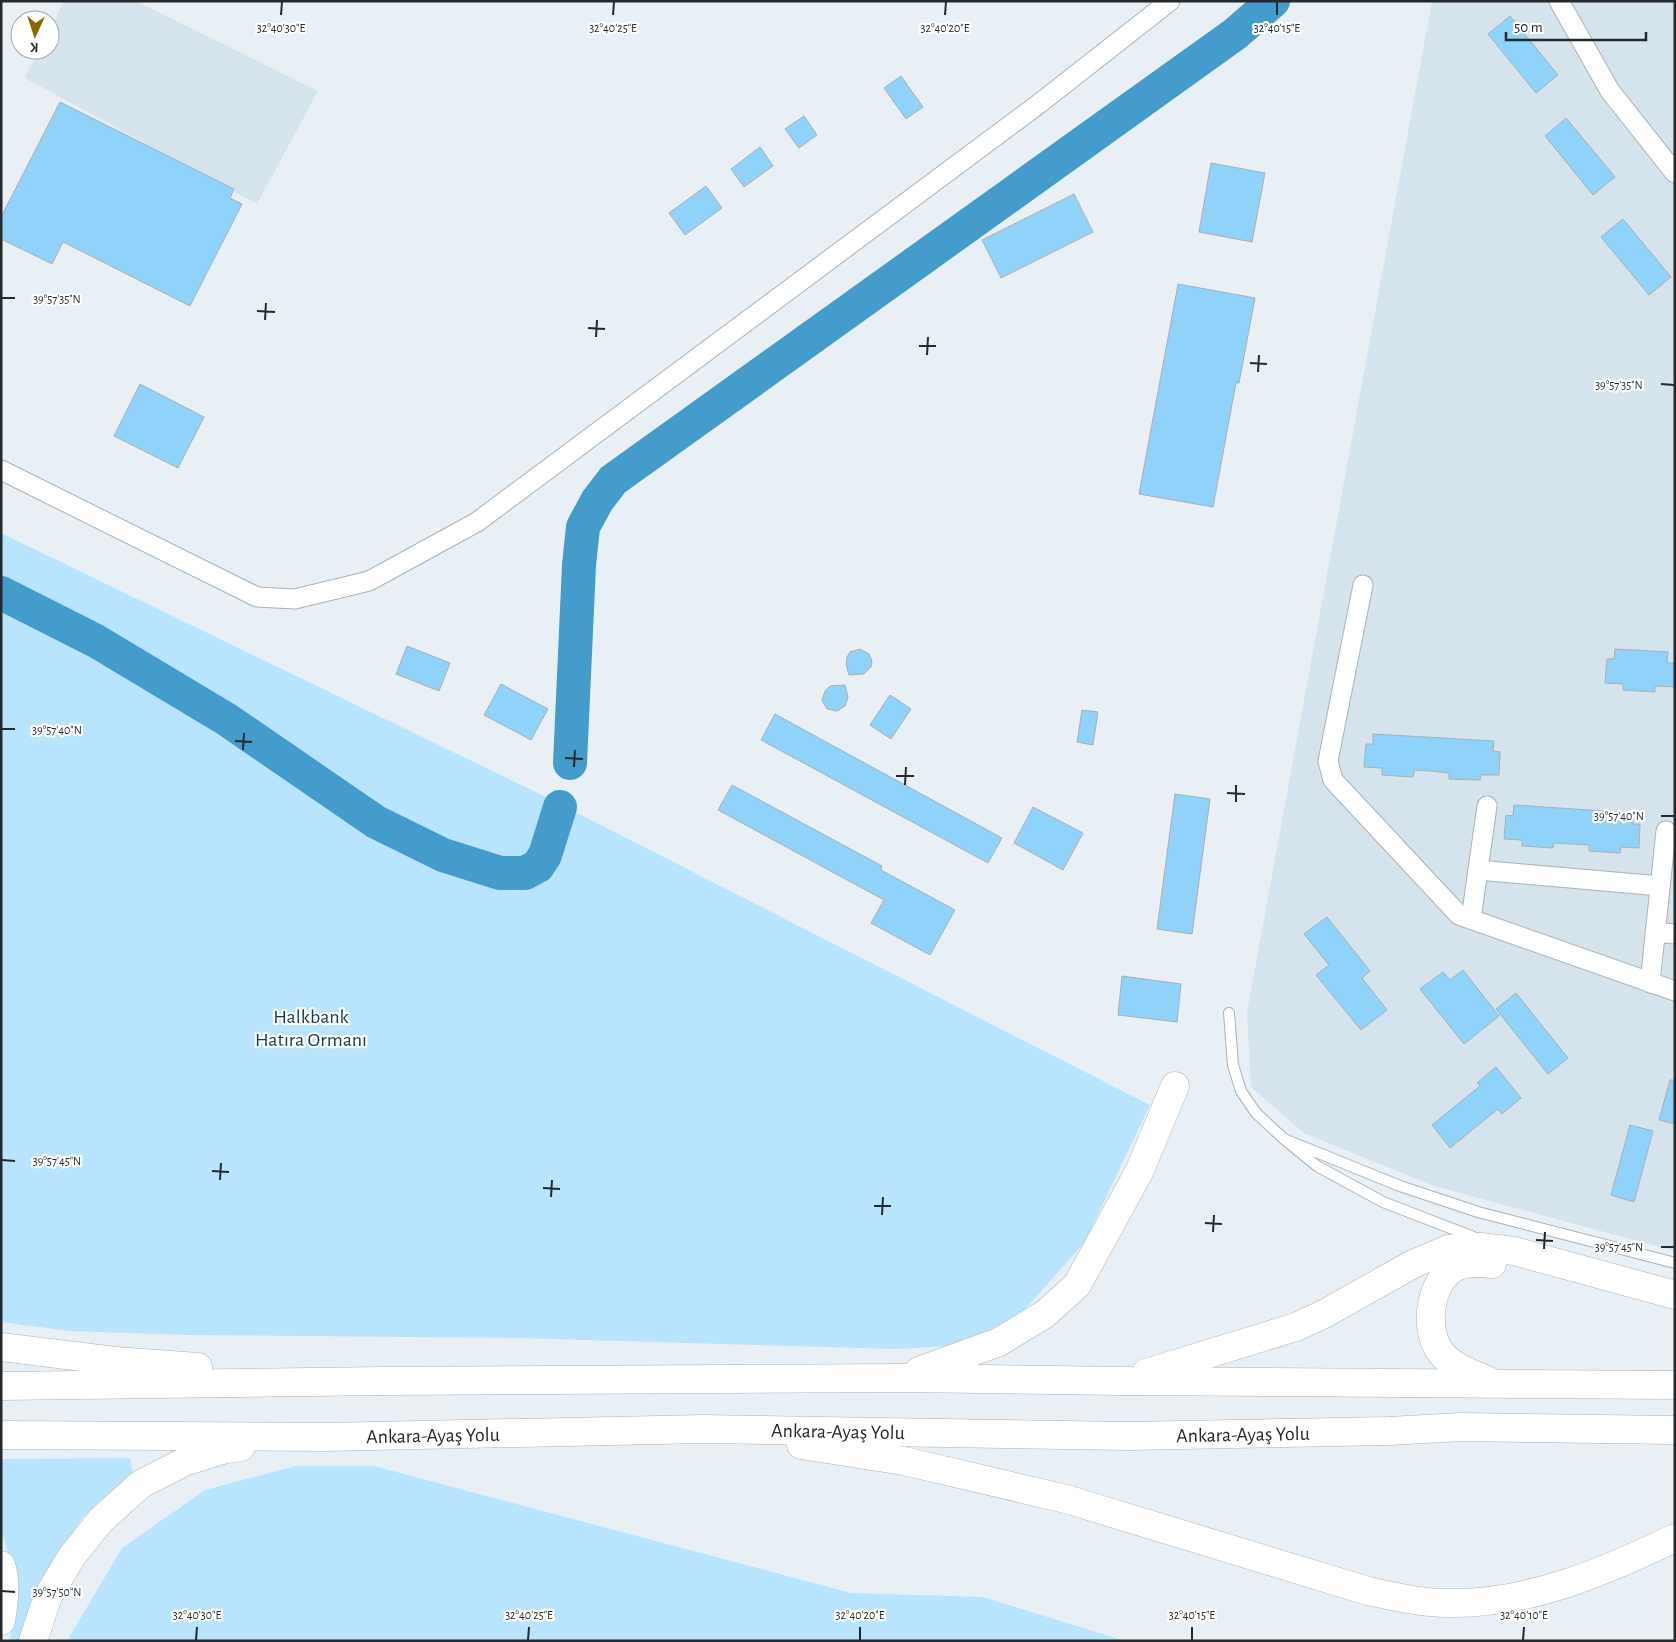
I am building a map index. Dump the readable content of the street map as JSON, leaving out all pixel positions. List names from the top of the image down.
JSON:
{
  "streets": {
    "highway": ["Ankara-Ayaş Yolu"]
  },
  "parks": ["Halkbank Hatıra Ormanı"],
  "scale_bar": "50 m",
  "north": "bottom",
  "coordinates": [
    "32°40'30\"E",
    "32°40'25\"E",
    "32°40'20\"E",
    "32°40'15\"E",
    "39°57'35\"N",
    "39°57'40\"N",
    "39°57'45\"N",
    "39°57'50\"N",
    "32°40'10\"E"
  ]
}
